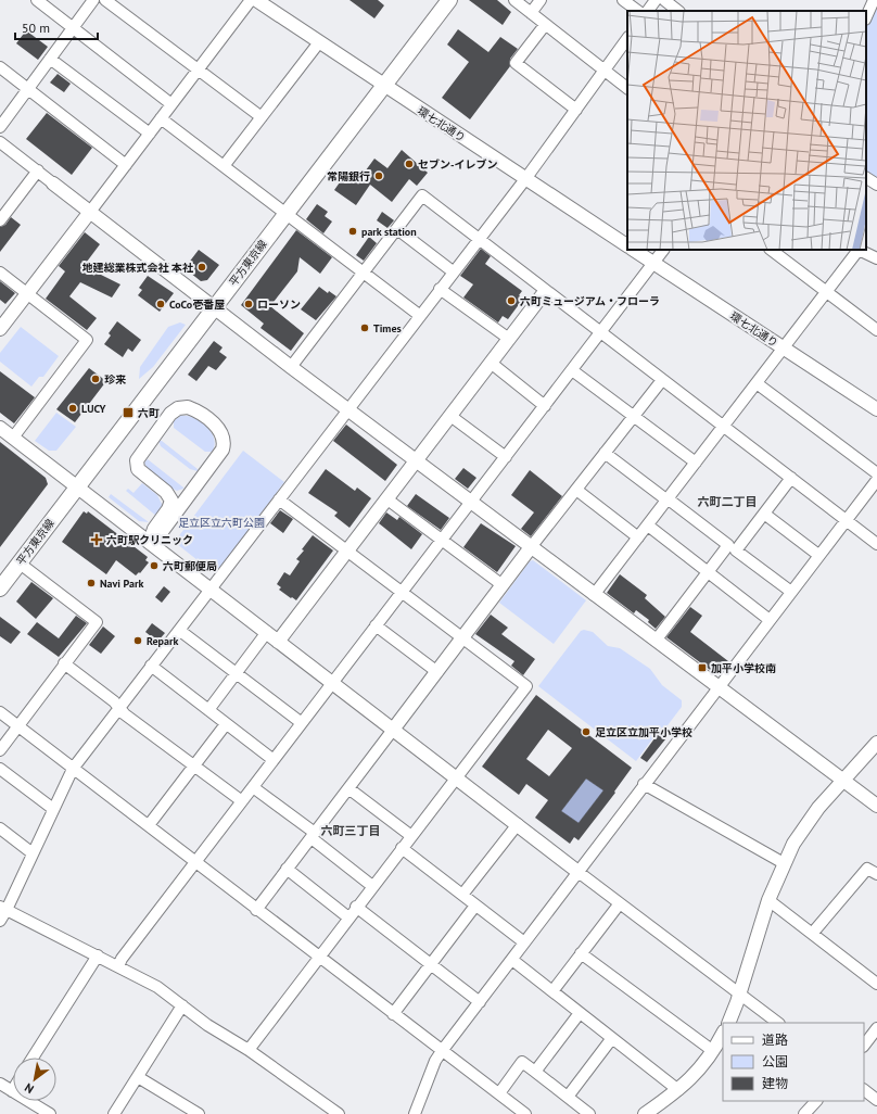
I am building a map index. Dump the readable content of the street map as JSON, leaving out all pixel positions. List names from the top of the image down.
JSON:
{
  "streets": {
    "main road": ["平方東京線"],
    "street": ["環七北通り"]
  },
  "crossings": [
    ["環七北通り", "平方東京線"]
  ],
  "districts": ["六町二丁目", "六町三丁目"],
  "parks": ["足立区立六町公園"],
  "places": {
    "other": [
      "セブン-イレブン",
      "常陽銀行",
      "park station",
      "地建総業株式会社 本社",
      "六町ミュージアム・フローラ",
      "CoCo壱番屋",
      "ローソン",
      "Times",
      "珍来",
      "LUCY",
      "六町郵便局",
      "Navi Park",
      "Repark",
      "足立区立加平小学校"
    ],
    "transit": ["六町", "加平小学校南"],
    "health": ["六町駅クリニック"]
  },
  "legend": ["道路", "公園", "建物"],
  "scale_bar": "50 m",
  "north": "bottom left"
}
